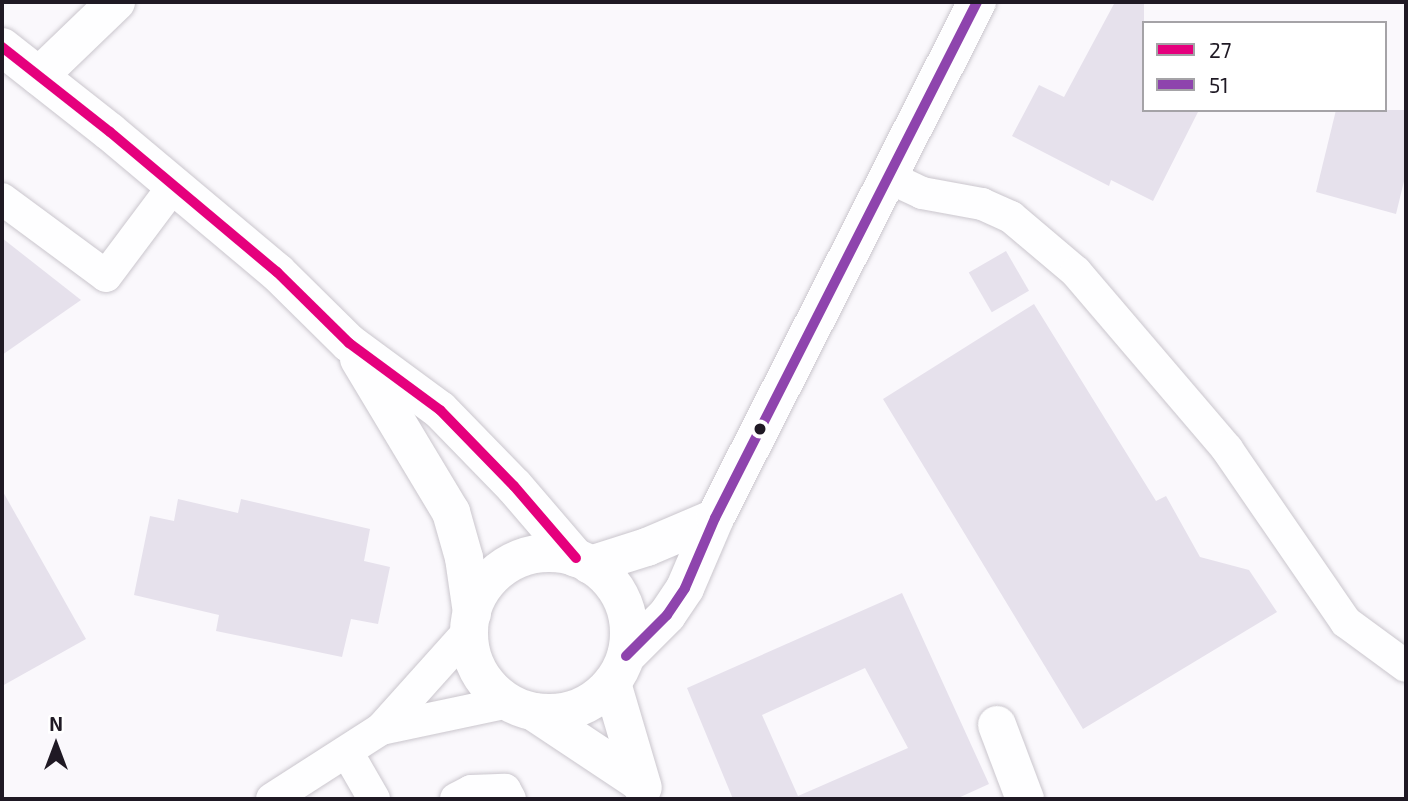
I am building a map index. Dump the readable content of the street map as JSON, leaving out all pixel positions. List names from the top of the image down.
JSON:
{
  "lines": ["transit line 51", "transit line 27"],
  "legend": ["27", "51"],
  "north": "top"
}
